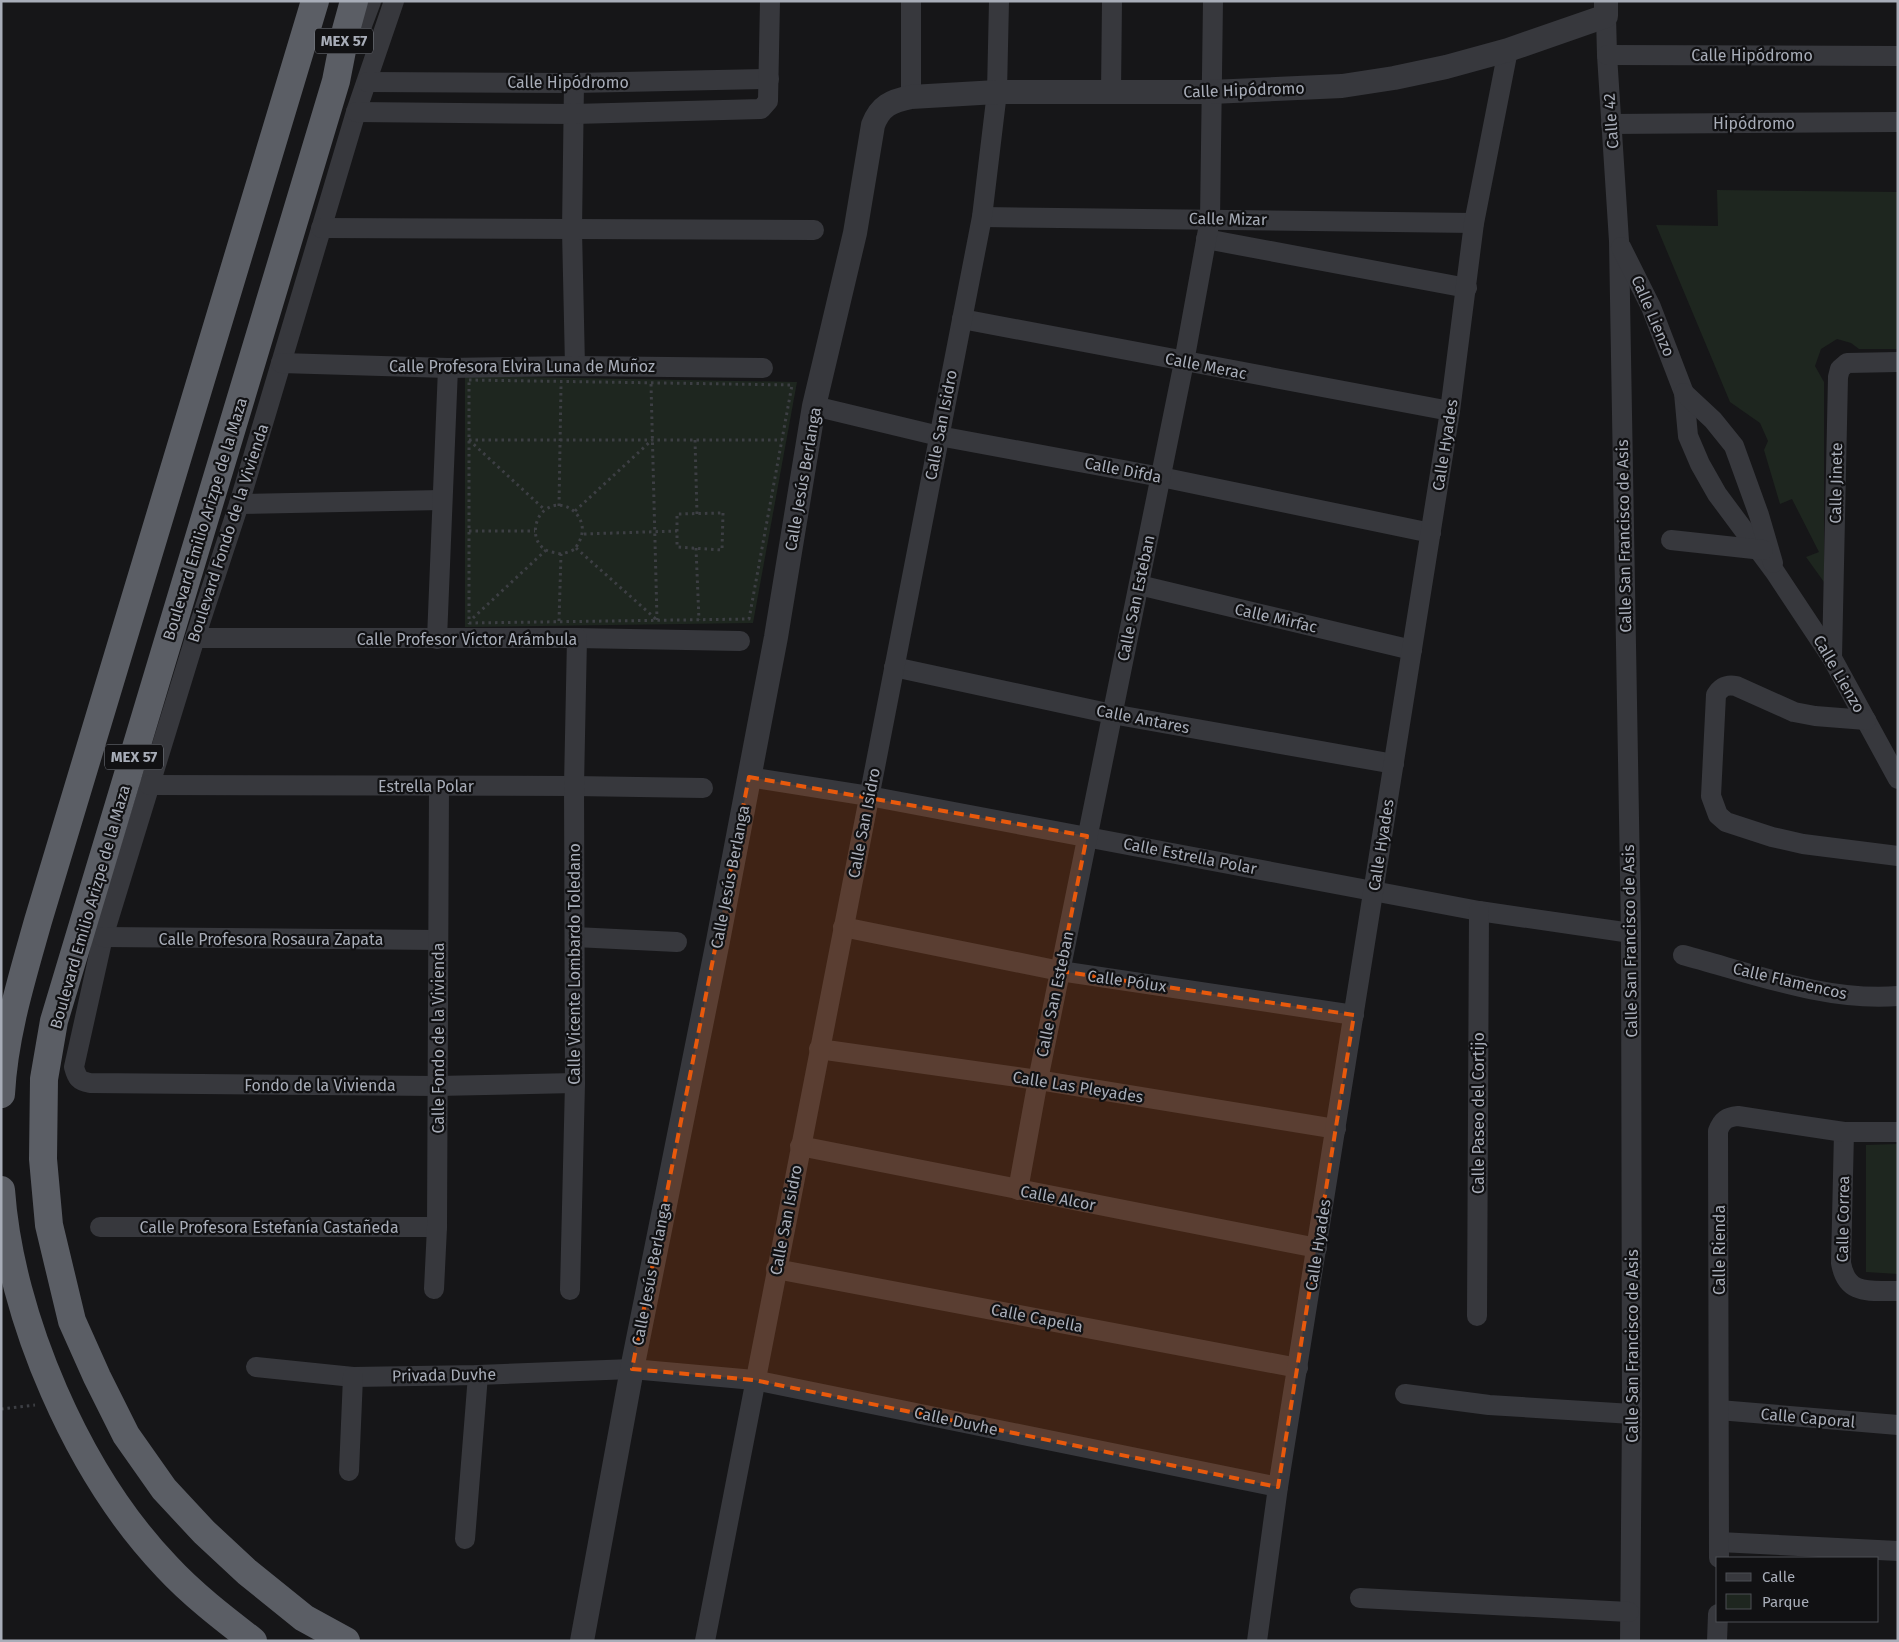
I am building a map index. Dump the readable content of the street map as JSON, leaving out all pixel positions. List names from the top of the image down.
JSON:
{
  "streets": {
    "highway": ["MEX 57", "Boulevard Emilio Arizpe de la Maza"],
    "street": [
      "Calle Hipódromo",
      "Calle 42",
      "Hipódromo",
      "Calle Mizar",
      "Calle Lienzo",
      "Calle Profesora Elvira Luna de Muñoz",
      "Calle Merac",
      "Calle San Isidro",
      "Calle Hyades",
      "Calle Difda",
      "Calle Jesús Berlanga",
      "Calle Jinete",
      "Boulevard Fondo de la Vivienda",
      "Calle San Francisco de Asis",
      "Calle San Esteban",
      "Calle Mirfac",
      "Calle Profesor Víctor Arámbula",
      "Calle Antares",
      "Estrella Polar",
      "Calle Estrella Polar",
      "Calle Profesora Rosaura Zapata",
      "Calle Vicente Lombardo Toledano",
      "Calle Pólux",
      "Calle Flamencos",
      "Calle Fondo de la Vivienda",
      "Fondo de la Vivienda",
      "Calle Las Pleyades",
      "Calle Paseo del Cortijo",
      "Calle Alcor",
      "Calle Correa",
      "Calle Profesora Estefanía Castañeda",
      "Calle Rienda",
      "Calle Capella",
      "Privada Duvhe",
      "Calle Caporal",
      "Calle Duvhe"
    ]
  },
  "crossings": [
    ["Calle Hipódromo", "Calle 42"],
    ["Calle Hipódromo", "Calle San Isidro"],
    ["Calle Hipódromo", "Calle Hyades"],
    ["Calle Hipódromo", "Calle Jesús Berlanga"],
    ["Calle Hipódromo", "Boulevard Fondo de la Vivienda"],
    ["Calle Hipódromo", "Calle San Esteban"],
    ["Calle 42", "Hipódromo"],
    ["Calle 42", "Calle Lienzo"],
    ["Calle 42", "Calle San Francisco de Asis"],
    ["Calle Mizar", "Calle San Isidro"],
    ["Calle Mizar", "Calle Hyades"],
    ["Calle Mizar", "Calle San Esteban"],
    ["Calle Lienzo", "Calle Jinete"],
    ["Calle Lienzo", "Calle San Francisco de Asis"],
    ["Calle Profesora Elvira Luna de Muñoz", "Boulevard Fondo de la Vivienda"],
    ["Calle Merac", "Calle San Isidro"],
    ["Calle Merac", "Calle Hyades"],
    ["Calle Merac", "Calle San Esteban"],
    ["Calle San Isidro", "Calle Difda"],
    ["Calle San Isidro", "Calle Antares"],
    ["Calle San Isidro", "Calle Estrella Polar"],
    ["Calle San Isidro", "Calle Pólux"],
    ["Calle San Isidro", "Calle Las Pleyades"],
    ["Calle San Isidro", "Calle Alcor"],
    ["Calle San Isidro", "Calle Capella"],
    ["Calle San Isidro", "Calle Duvhe"],
    ["Calle Hyades", "Calle Difda"],
    ["Calle Hyades", "Calle Mirfac"],
    ["Calle Hyades", "Calle Antares"],
    ["Calle Hyades", "Calle Estrella Polar"],
    ["Calle Hyades", "Calle Pólux"],
    ["Calle Hyades", "Calle Las Pleyades"],
    ["Calle Hyades", "Calle Alcor"],
    ["Calle Hyades", "Calle Capella"],
    ["Calle Hyades", "Calle Duvhe"],
    ["Calle Difda", "Calle Jesús Berlanga"],
    ["Calle Difda", "Calle San Esteban"],
    ["Calle Jesús Berlanga", "Calle Estrella Polar"],
    ["Calle Jesús Berlanga", "Privada Duvhe"],
    ["Calle Jesús Berlanga", "Calle Duvhe"],
    ["Boulevard Fondo de la Vivienda", "Calle Profesor Víctor Arámbula"],
    ["Boulevard Fondo de la Vivienda", "Estrella Polar"],
    ["Boulevard Fondo de la Vivienda", "Calle Profesora Rosaura Zapata"],
    ["Boulevard Fondo de la Vivienda", "Fondo de la Vivienda"],
    ["Calle San Francisco de Asis", "Calle Estrella Polar"],
    ["Calle San Esteban", "Calle Mirfac"],
    ["Calle San Esteban", "Calle Antares"],
    ["Calle San Esteban", "Calle Estrella Polar"],
    ["Calle San Esteban", "Calle Pólux"],
    ["Calle San Esteban", "Calle Las Pleyades"],
    ["Calle San Esteban", "Calle Alcor"],
    ["Calle Profesor Víctor Arámbula", "Calle Vicente Lombardo Toledano"],
    ["Estrella Polar", "Calle Vicente Lombardo Toledano"],
    ["Estrella Polar", "Calle Fondo de la Vivienda"],
    ["Calle Estrella Polar", "Calle Paseo del Cortijo"],
    ["Calle Profesora Rosaura Zapata", "Calle Fondo de la Vivienda"],
    ["Calle Vicente Lombardo Toledano", "Fondo de la Vivienda"],
    ["Calle Fondo de la Vivienda", "Fondo de la Vivienda"],
    ["Calle Fondo de la Vivienda", "Calle Profesora Estefanía Castañeda"],
    ["Calle Correa", "Calle Rienda"],
    ["Calle Rienda", "Calle Caporal"],
    ["Privada Duvhe", "Calle Duvhe"]
  ],
  "legend": ["Calle", "Parque"]
}
